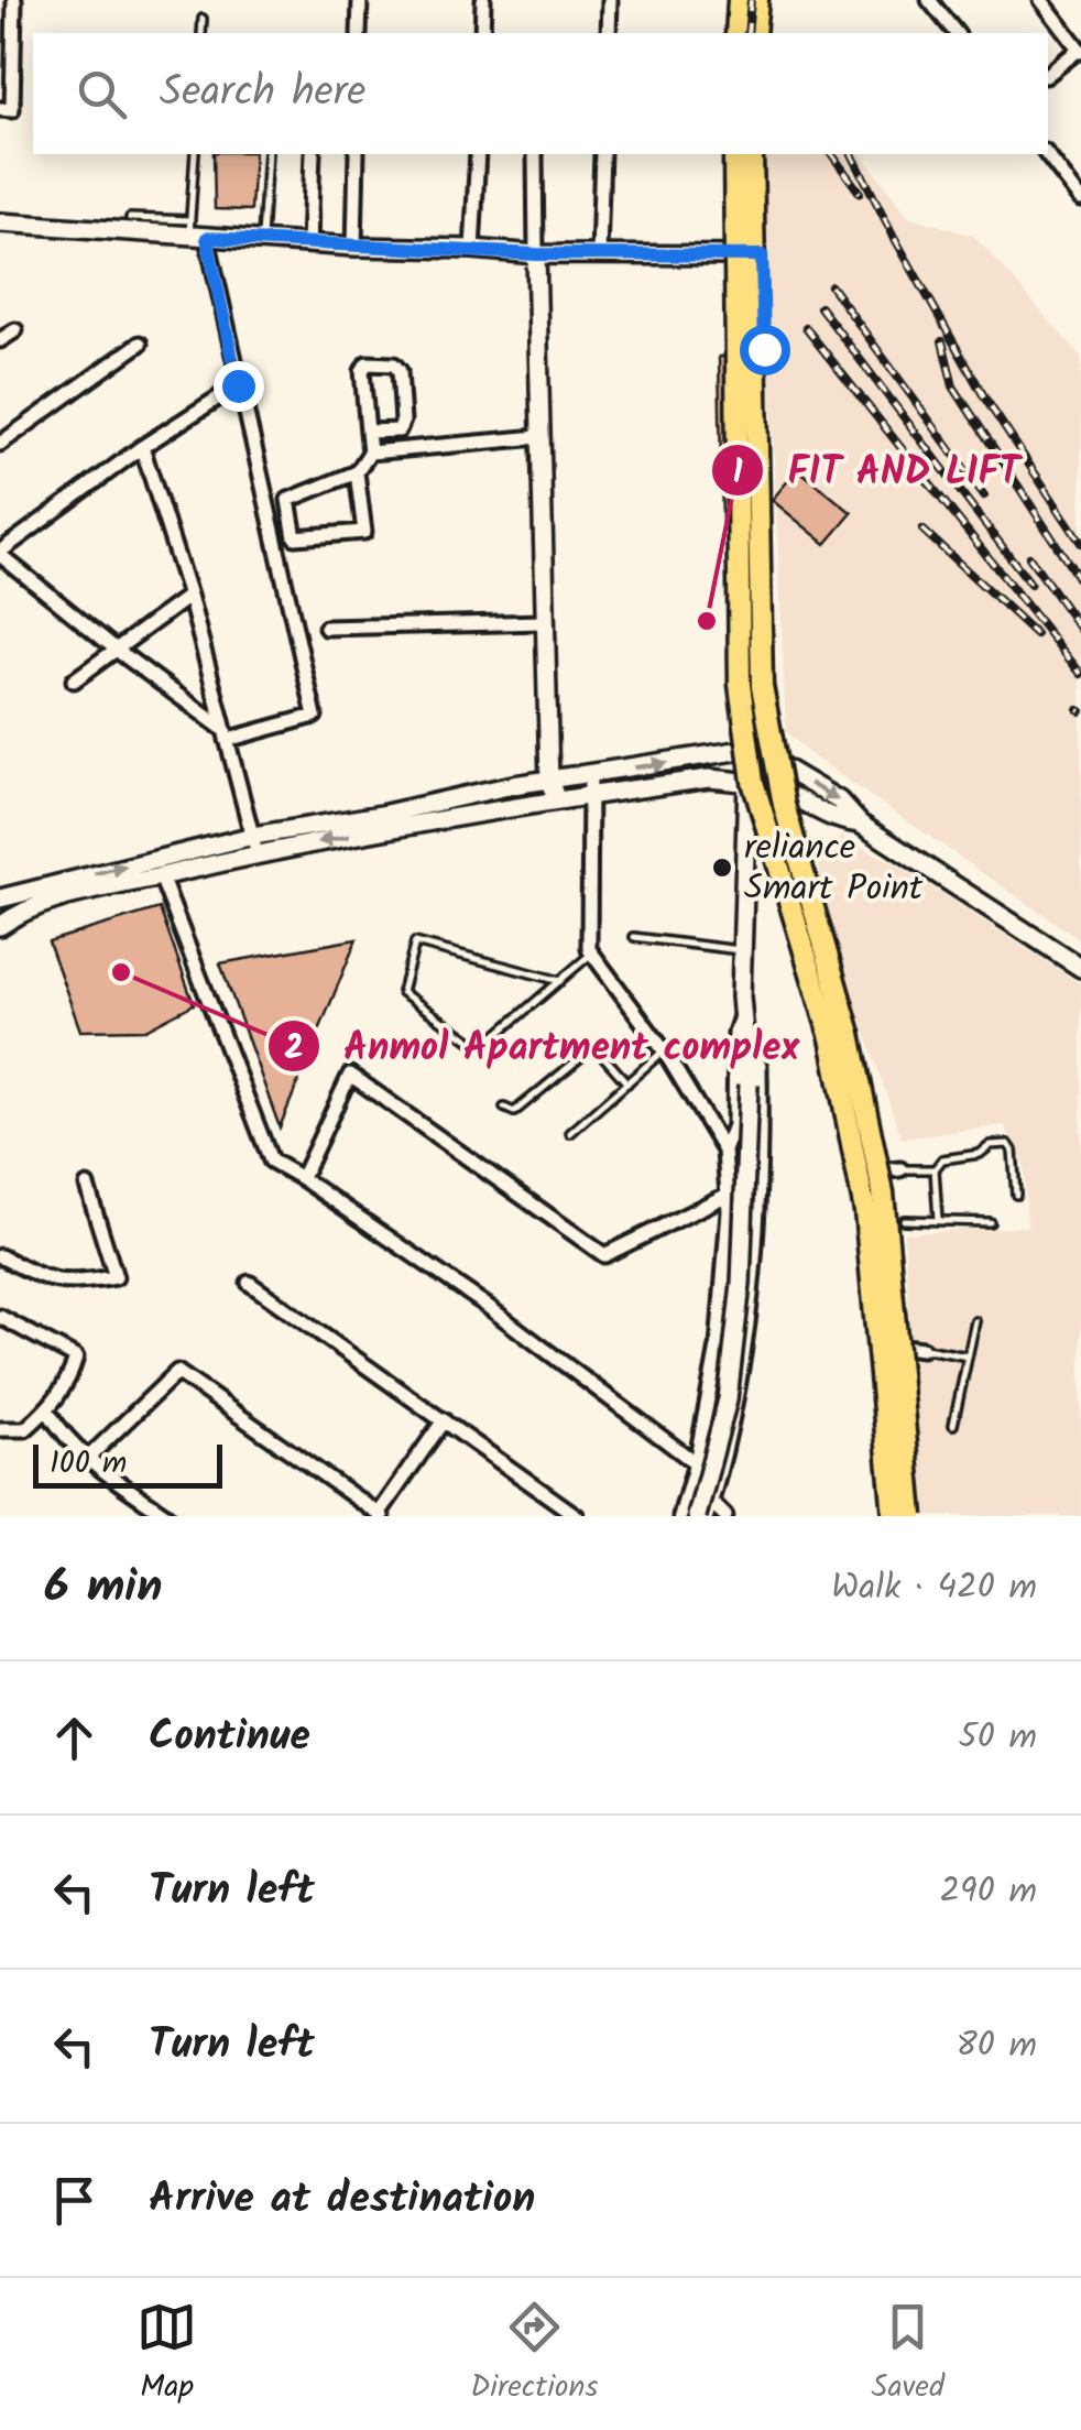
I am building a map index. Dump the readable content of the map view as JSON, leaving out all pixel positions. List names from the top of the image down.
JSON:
{
  "places": ["FIT AND LIFT", "reliance Smart Point", "Anmol Apartment complex"],
  "scale_bar": "100 m",
  "page": {
    "search": "Search here",
    "scale": "100 m",
    "heading": ["6 min", "Walk · 420 m"],
    "list": [
      ["Continue", "50 m"],
      ["Turn left", "290 m"],
      ["Turn left", "80 m"],
      "Arrive at destination"
    ],
    "nav": ["Map", "Directions", "Saved"]
  }
}
